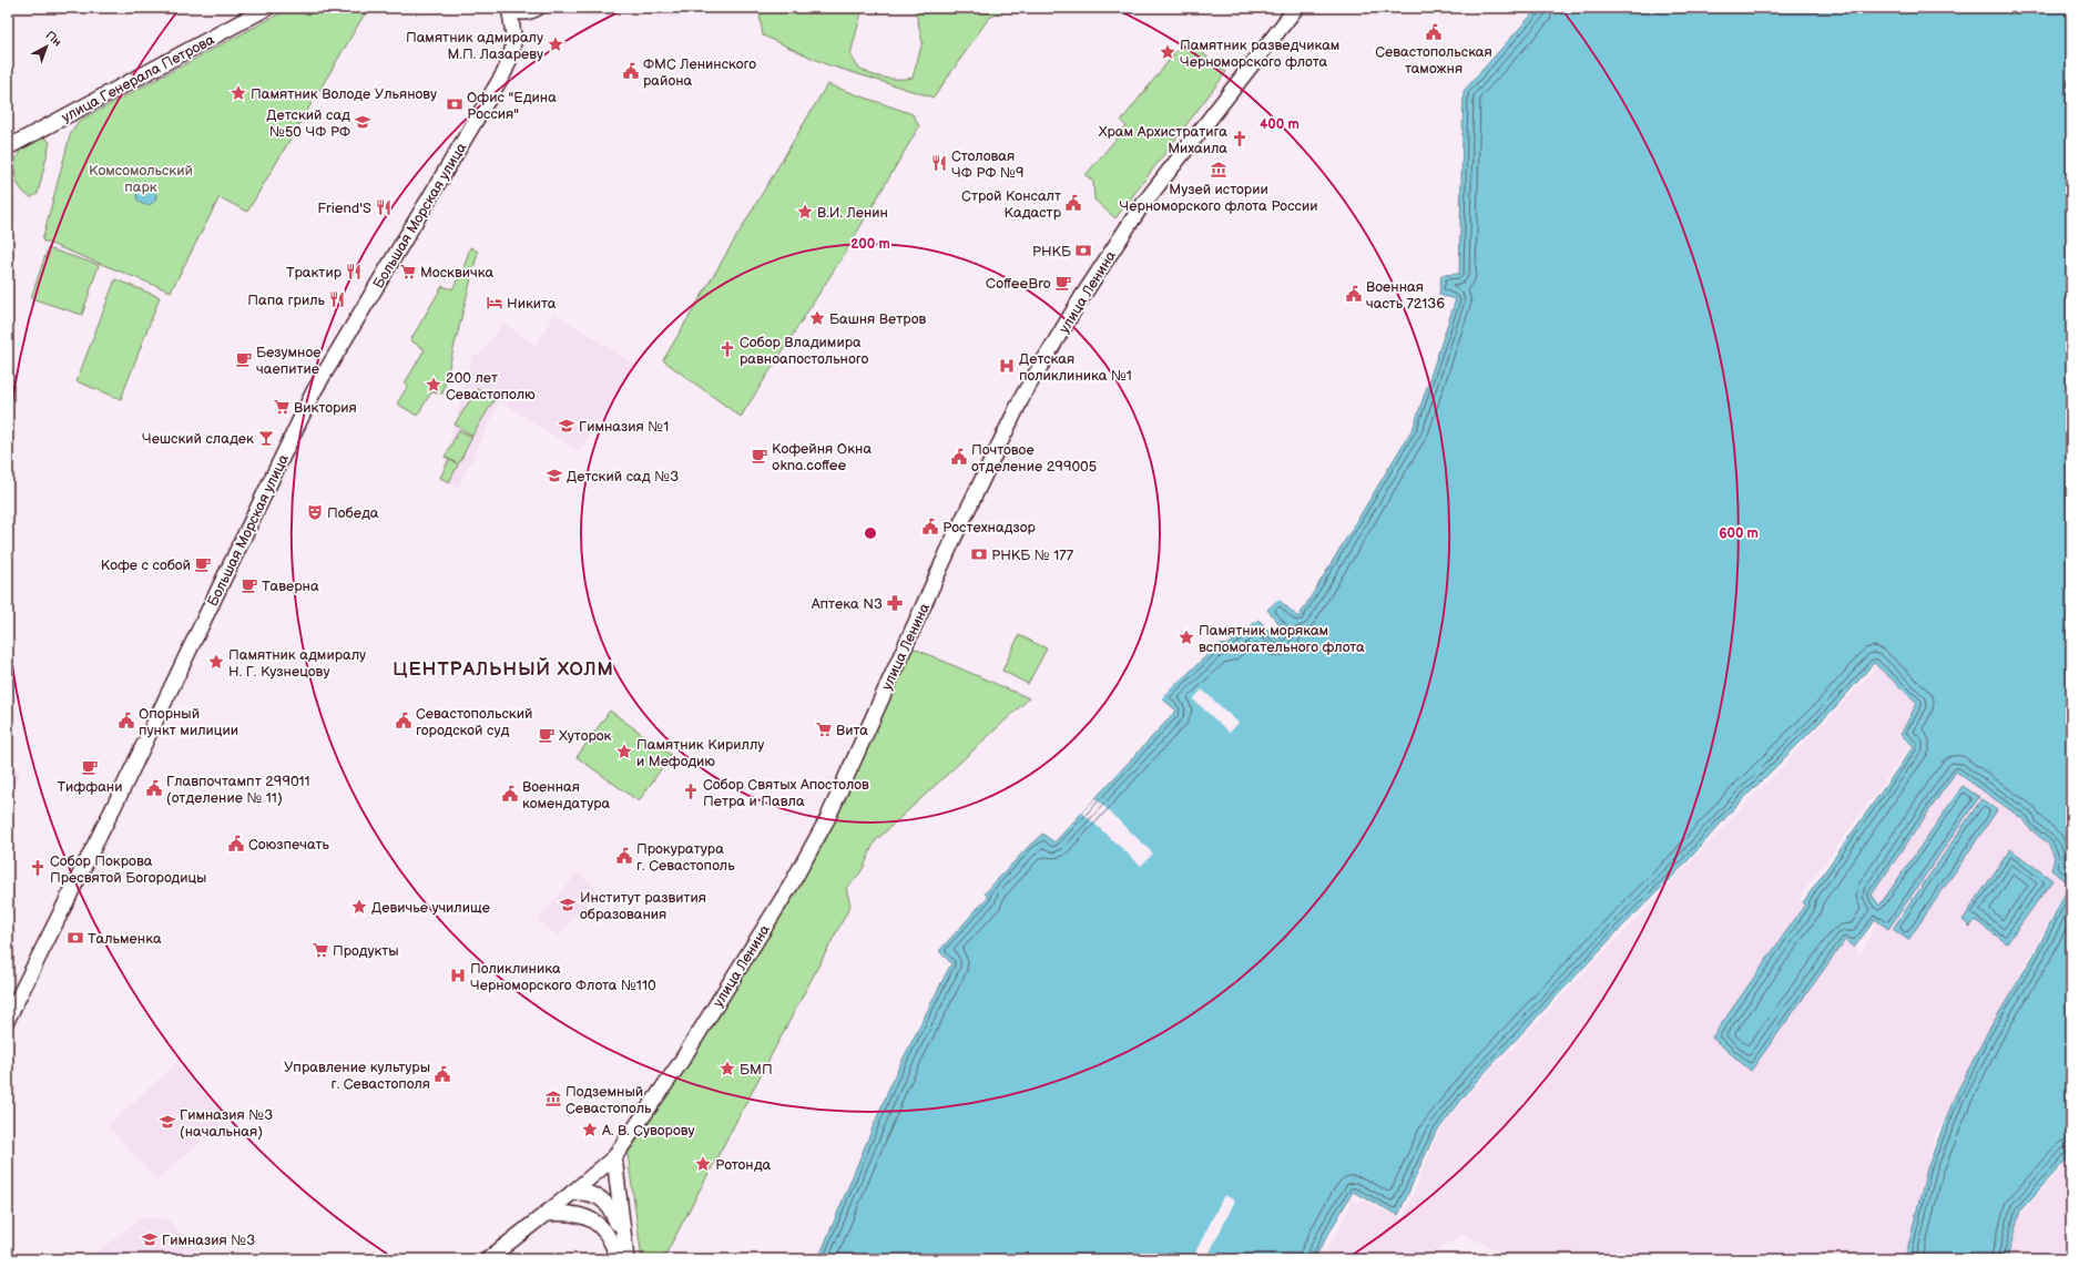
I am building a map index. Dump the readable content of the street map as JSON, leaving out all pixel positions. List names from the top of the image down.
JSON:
{
  "streets": {
    "main road": ["улица Генерала Петрова", "Большая Морская улица", "улица Ленина"]
  },
  "districts": ["ЦЕНТРАЛЬНЫЙ ХОЛМ"],
  "parks": ["Комсомольский парк"],
  "places": {
    "public building": [
      "Севастопольская таможня",
      "ФМС Ленинского района",
      "Строй Консалт Кадастр",
      "Военная часть 72136",
      "Почтовое отделение 299005",
      "Ростехнадзор",
      "Опорный пункт милиции",
      "Севастопольский городской суд",
      "Главпочтампт 299011 (отделение № 11)",
      "Военная комендатура",
      "Союзпечать",
      "Прокуратура г. Севастополь",
      "Управление культуры г. Севастополя"
    ],
    "place": [
      "Памятник адмиралу М.П. Лазареву",
      "Памятник разведчикам Черноморского флота",
      "Памятник Володе Ульянову",
      "В.И. Ленин",
      "Башня Ветров",
      "200 лет Севастополю",
      "Памятник морякам вспомогательного флота",
      "Памятник адмиралу Н. Г. Кузнецову",
      "Памятник Кириллу и Мефодию",
      "Девичье училище",
      "БМП",
      "А. В. Суворову",
      "Ротонда"
    ],
    "bank": [
      "Офис \"Едина Россия\"",
      "РНКБ",
      "РНКБ № 177",
      "Тальменка"
    ],
    "school or university": [
      "Детский сад №50 ЧФ РФ",
      "Гимназия №1",
      "Детский сад №3",
      "Институт развития образования",
      "Гимназия №3 (начальная)",
      "Гимназия №3"
    ],
    "church": [
      "Храм Архистратига Михаила",
      "Собор Владимира равноапостольного",
      "Собор Святых Апостолов Петра и Павла",
      "Собор Покрова Пресвятой Богородицы"
    ],
    "restaurant": [
      "Столовая ЧФ РФ №9",
      "Friend'S",
      "Трактир",
      "Папа гриль"
    ],
    "museum": ["Музей истории Черноморского флота России", "Подземный Севастополь"],
    "supermarket": [
      "Москвичка",
      "Виктория",
      "Вита",
      "Продукты"
    ],
    "cafe": [
      "CoffeeBro",
      "Безумное чаепитие",
      "Кофейня Окна okna.coffee",
      "Кофе с собой",
      "Таверна",
      "Хуторок",
      "Тиффани"
    ],
    "hotel": ["Никита"],
    "hospital": ["Детская поликлиника №1", "Поликлиника Черноморского Флота №110"],
    "bar": ["Чешский сладек"],
    "theatre": ["Победа"],
    "pharmacy": ["Аптека N3"]
  },
  "north": "top right",
  "rings": ["400 m", "200 m", "600 m"]
}
